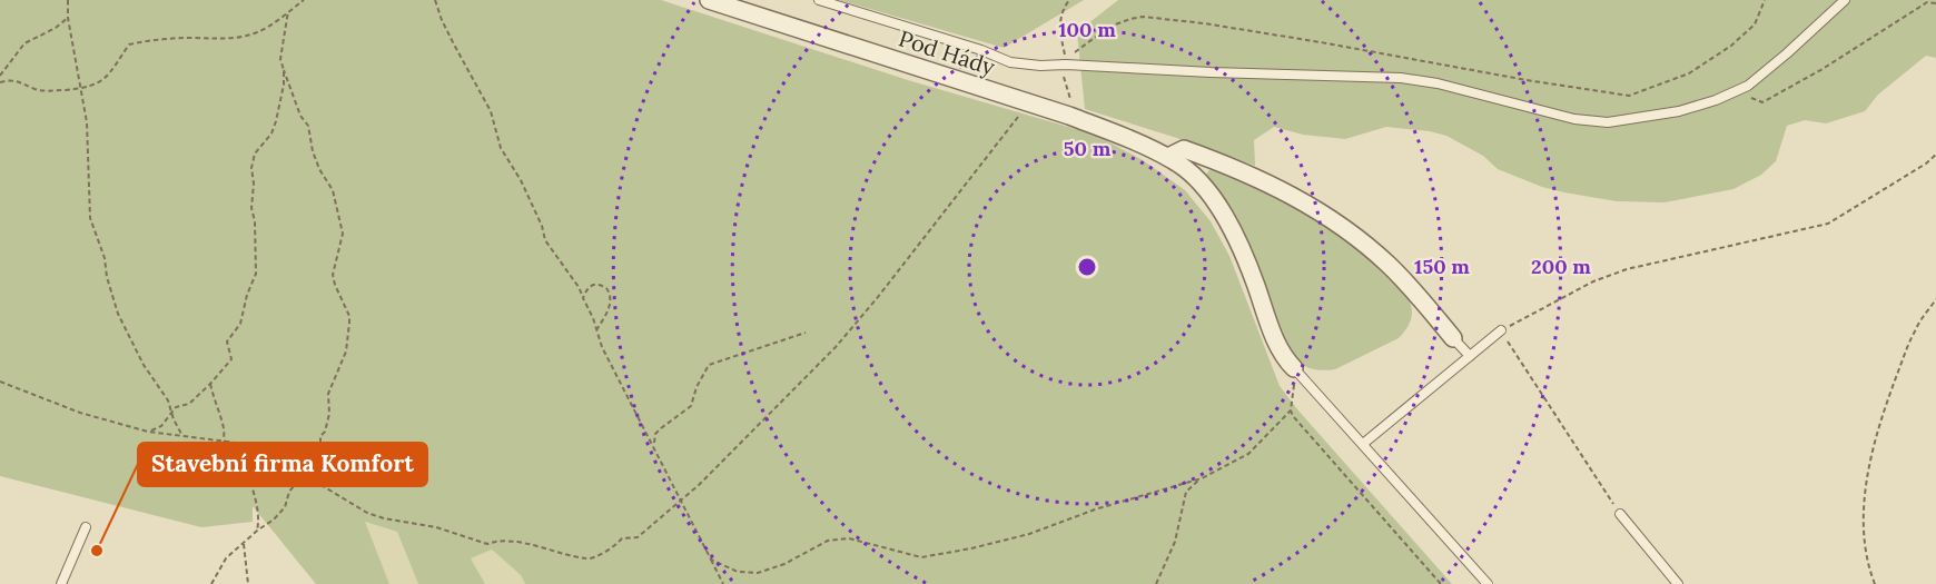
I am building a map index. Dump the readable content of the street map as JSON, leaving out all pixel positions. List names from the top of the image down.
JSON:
{
  "streets": {
    "street": ["Pod Hády"]
  },
  "places": ["Stavební firma Komfort"],
  "rings": [
    "100 m",
    "50 m",
    "150 m",
    "200 m"
  ]
}
